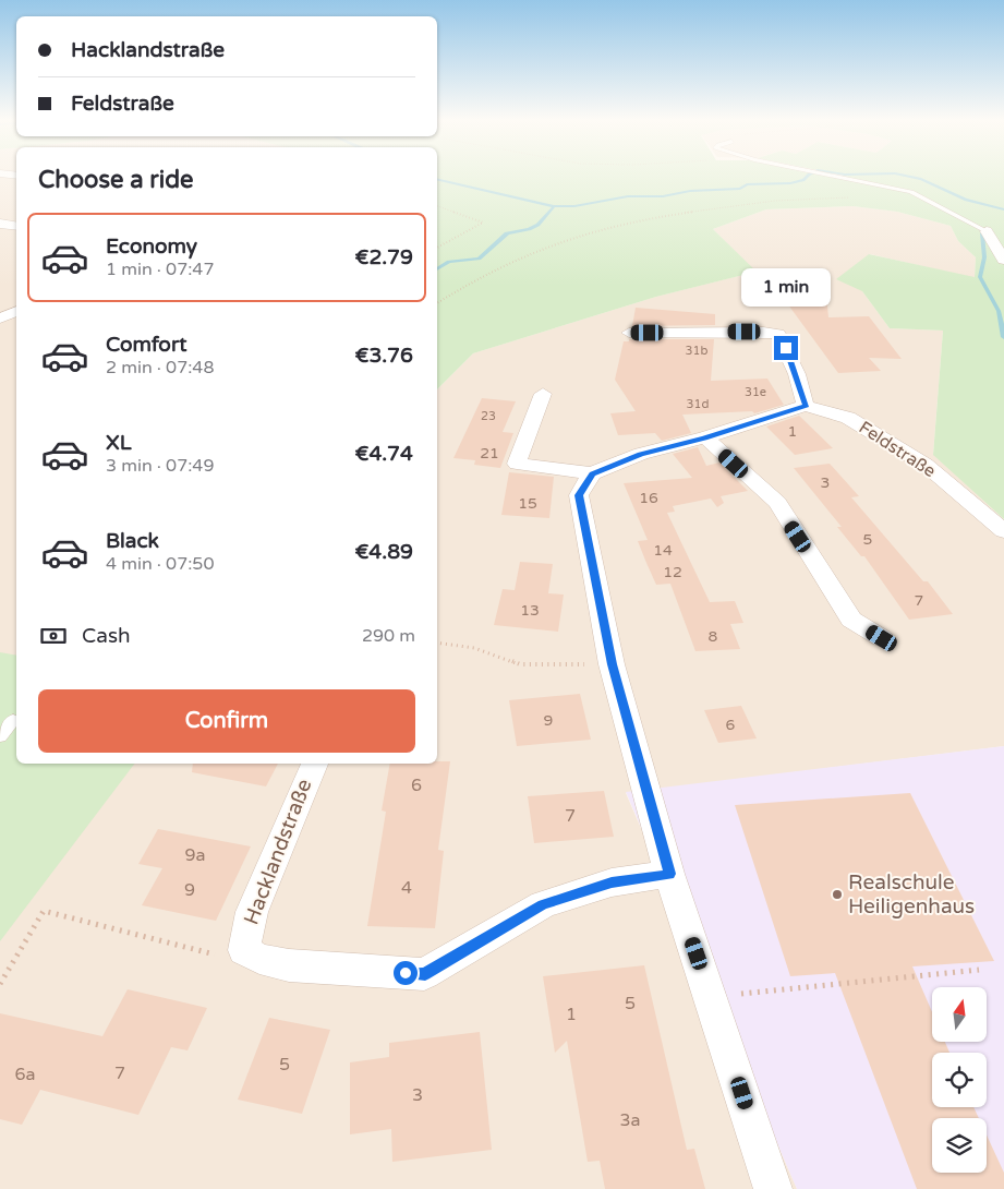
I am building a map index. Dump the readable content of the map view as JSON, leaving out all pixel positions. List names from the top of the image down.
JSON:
{
  "streets": {
    "street": ["Feldstraße", "Hacklandstraße"]
  },
  "places": ["Realschule Heiligenhaus"],
  "house_numbers": [
    "31b",
    "31e",
    "31d",
    "23",
    "1",
    "21",
    "3",
    "16",
    "15",
    "5",
    "14",
    "12",
    "7",
    "13",
    "8",
    "9",
    "6",
    "6",
    "7",
    "9a",
    "4",
    "9",
    "5",
    "1",
    "5",
    "7",
    "6a",
    "3",
    "3a"
  ],
  "north": "top",
  "page": {
    "banner": ["Hacklandstraße", "Feldstraße"],
    "heading": "Choose a ride",
    "list": [
      {
        "name": "Economy",
        "note": "1 min · 07:47",
        "value": "€2.79"
      },
      {
        "name": "Comfort",
        "note": "2 min · 07:48",
        "value": "€3.76"
      },
      {
        "name": "XL",
        "note": "3 min · 07:49",
        "value": "€4.74"
      },
      {
        "name": "Black",
        "note": "4 min · 07:50",
        "value": "€4.89"
      }
    ],
    "bubble": "1 min",
    "pay": ["Cash", "290 m"],
    "buttons": "Confirm"
  }
}
